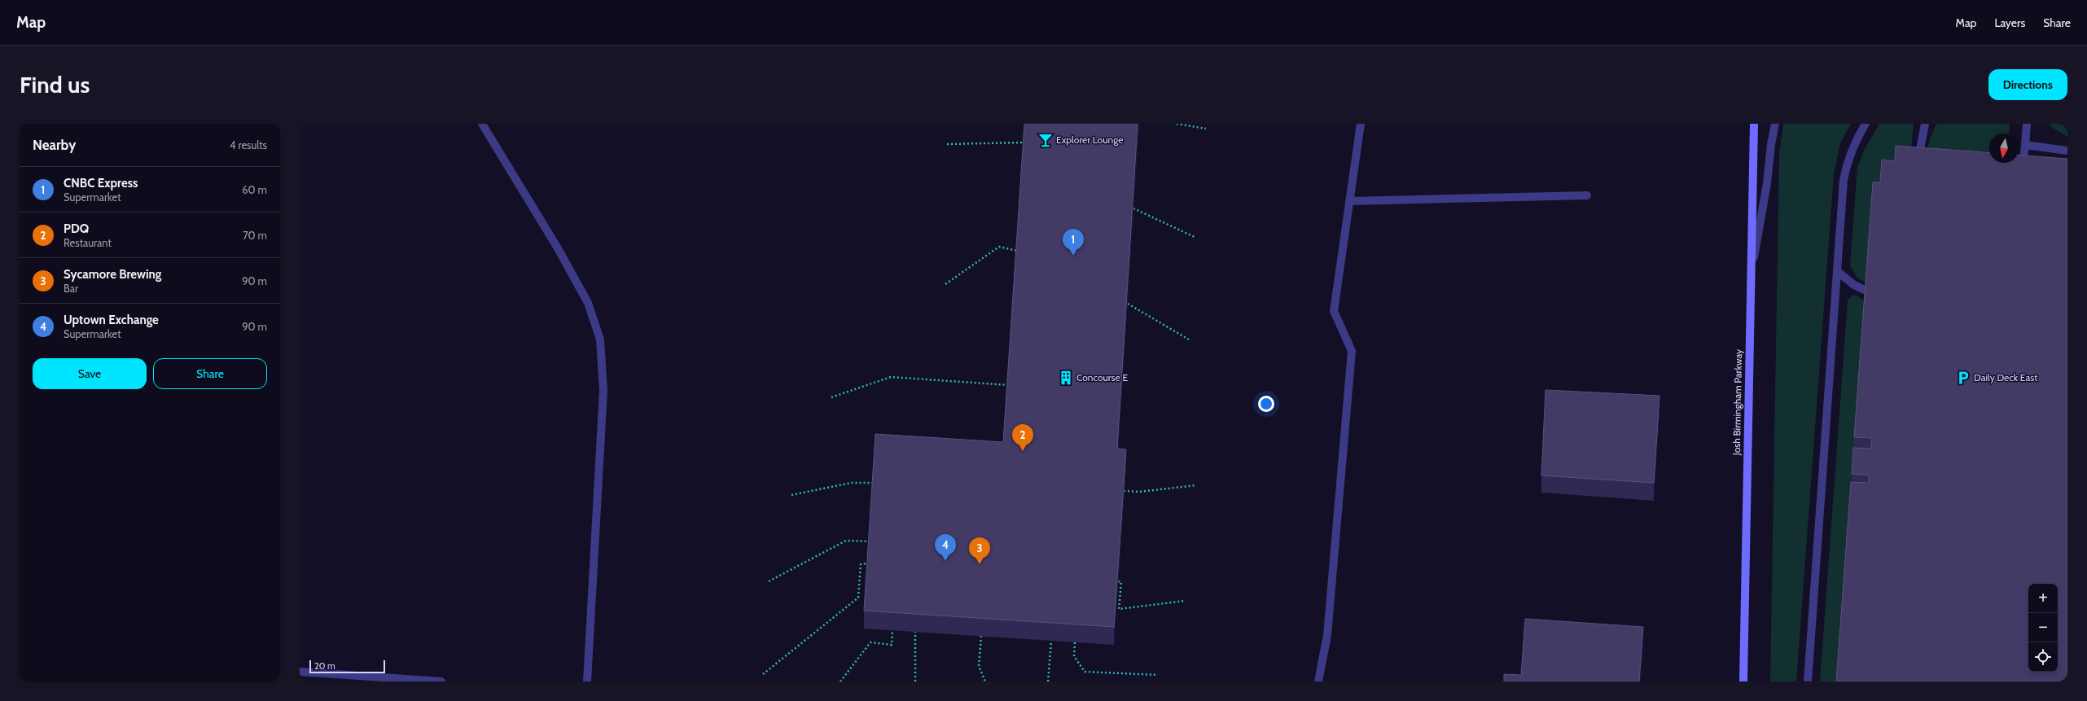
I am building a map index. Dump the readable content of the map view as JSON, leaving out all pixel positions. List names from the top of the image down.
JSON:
{
  "streets": {
    "main road": ["Josh Birmingham Parkway"]
  },
  "places": {
    "bar": ["Explorer Lounge"],
    "building": ["Concourse E"],
    "parking": ["Daily Deck East"]
  },
  "scale_bar": "20 m",
  "north": "bottom",
  "page": {
    "header": "Map",
    "nav": ["Map", "Layers", "Share"],
    "buttons": [
      "Directions",
      ["Save", "Share"]
    ],
    "title": "Find us",
    "heading": ["Nearby", "4 results"],
    "list": [
      {
        "mark": "1",
        "name": "CNBC Express",
        "note": "Supermarket",
        "value": "60 m"
      },
      {
        "mark": "2",
        "name": "PDQ",
        "note": "Restaurant",
        "value": "70 m"
      },
      {
        "mark": "3",
        "name": "Sycamore Brewing",
        "note": "Bar",
        "value": "90 m"
      },
      {
        "mark": "4",
        "name": "Uptown Exchange",
        "note": "Supermarket",
        "value": "90 m"
      }
    ],
    "pins": [
      "1",
      "2",
      "4",
      "3"
    ],
    "map_buttons": ["+", "−"],
    "scale": "20 m"
  }
}
